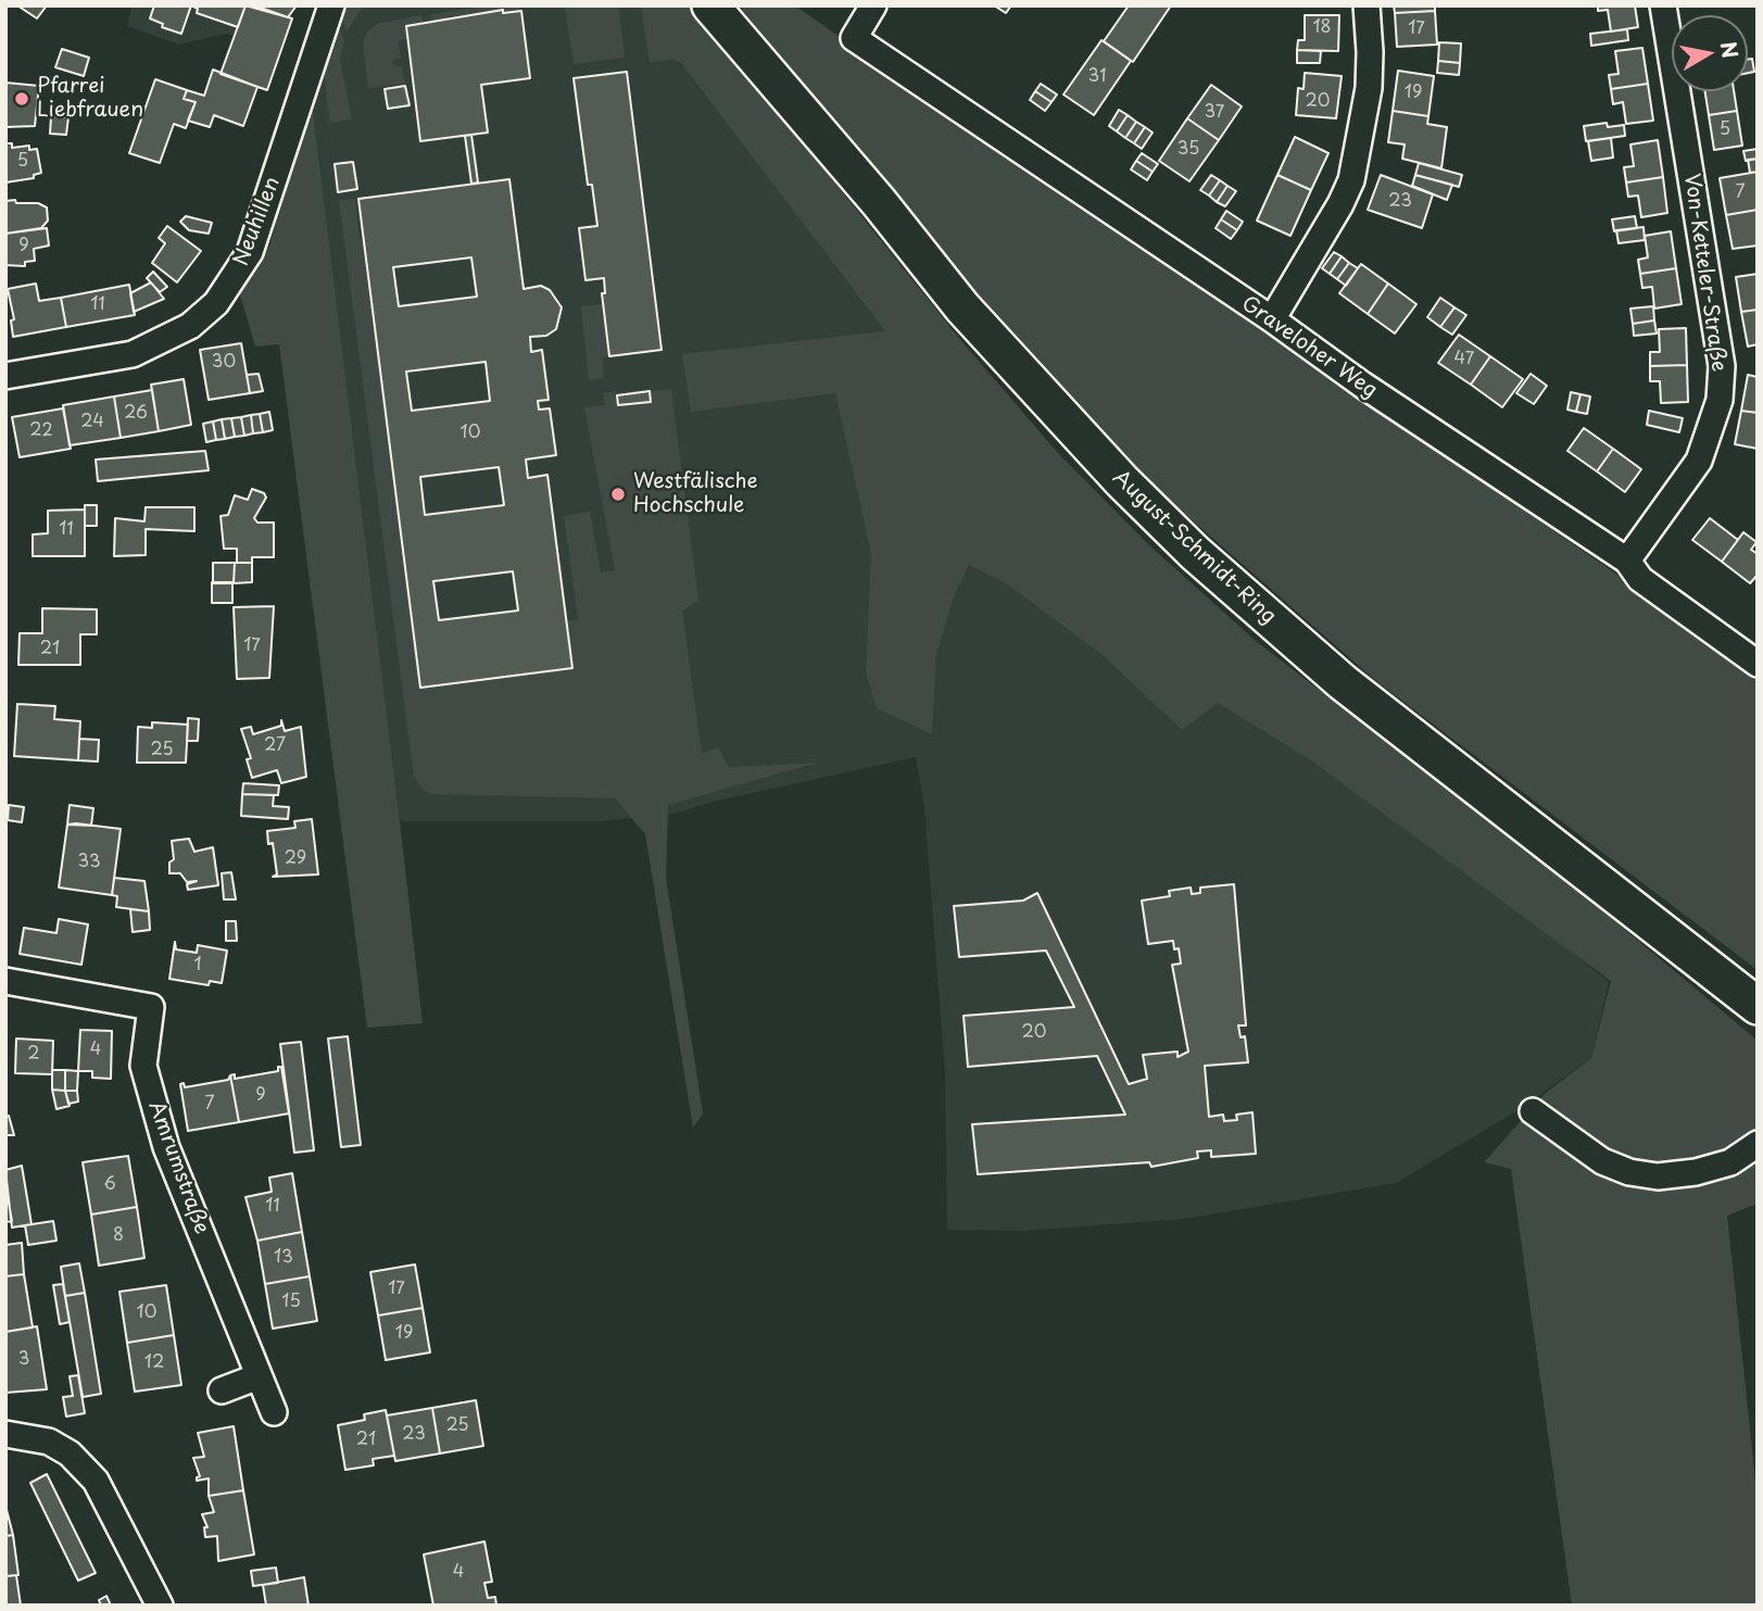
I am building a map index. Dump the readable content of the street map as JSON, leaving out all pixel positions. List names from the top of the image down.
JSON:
{
  "streets": {
    "main road": ["August-Schmidt-Ring"],
    "street": [
      "Neuhillen",
      "Von-Ketteler-Straße",
      "Graveloher Weg",
      "Amrumstraße"
    ]
  },
  "crossings": [
    ["Von-Ketteler-Straße", "Graveloher Weg"]
  ],
  "places": ["Pfarrei Liebfrauen", "Westfälische Hochschule"],
  "house_numbers": [
    "18",
    "17",
    "31",
    "19",
    "20",
    "37",
    "5",
    "35",
    "5",
    "7",
    "23",
    "9",
    "11",
    "47",
    "30",
    "26",
    "24",
    "22",
    "10",
    "11",
    "17",
    "21",
    "27",
    "25",
    "29",
    "33",
    "1",
    "20",
    "4",
    "2",
    "9",
    "7",
    "6",
    "11",
    "8",
    "13",
    "17",
    "15",
    "10",
    "19",
    "3",
    "12",
    "25",
    "23",
    "21",
    "4"
  ],
  "north": "right"
}
